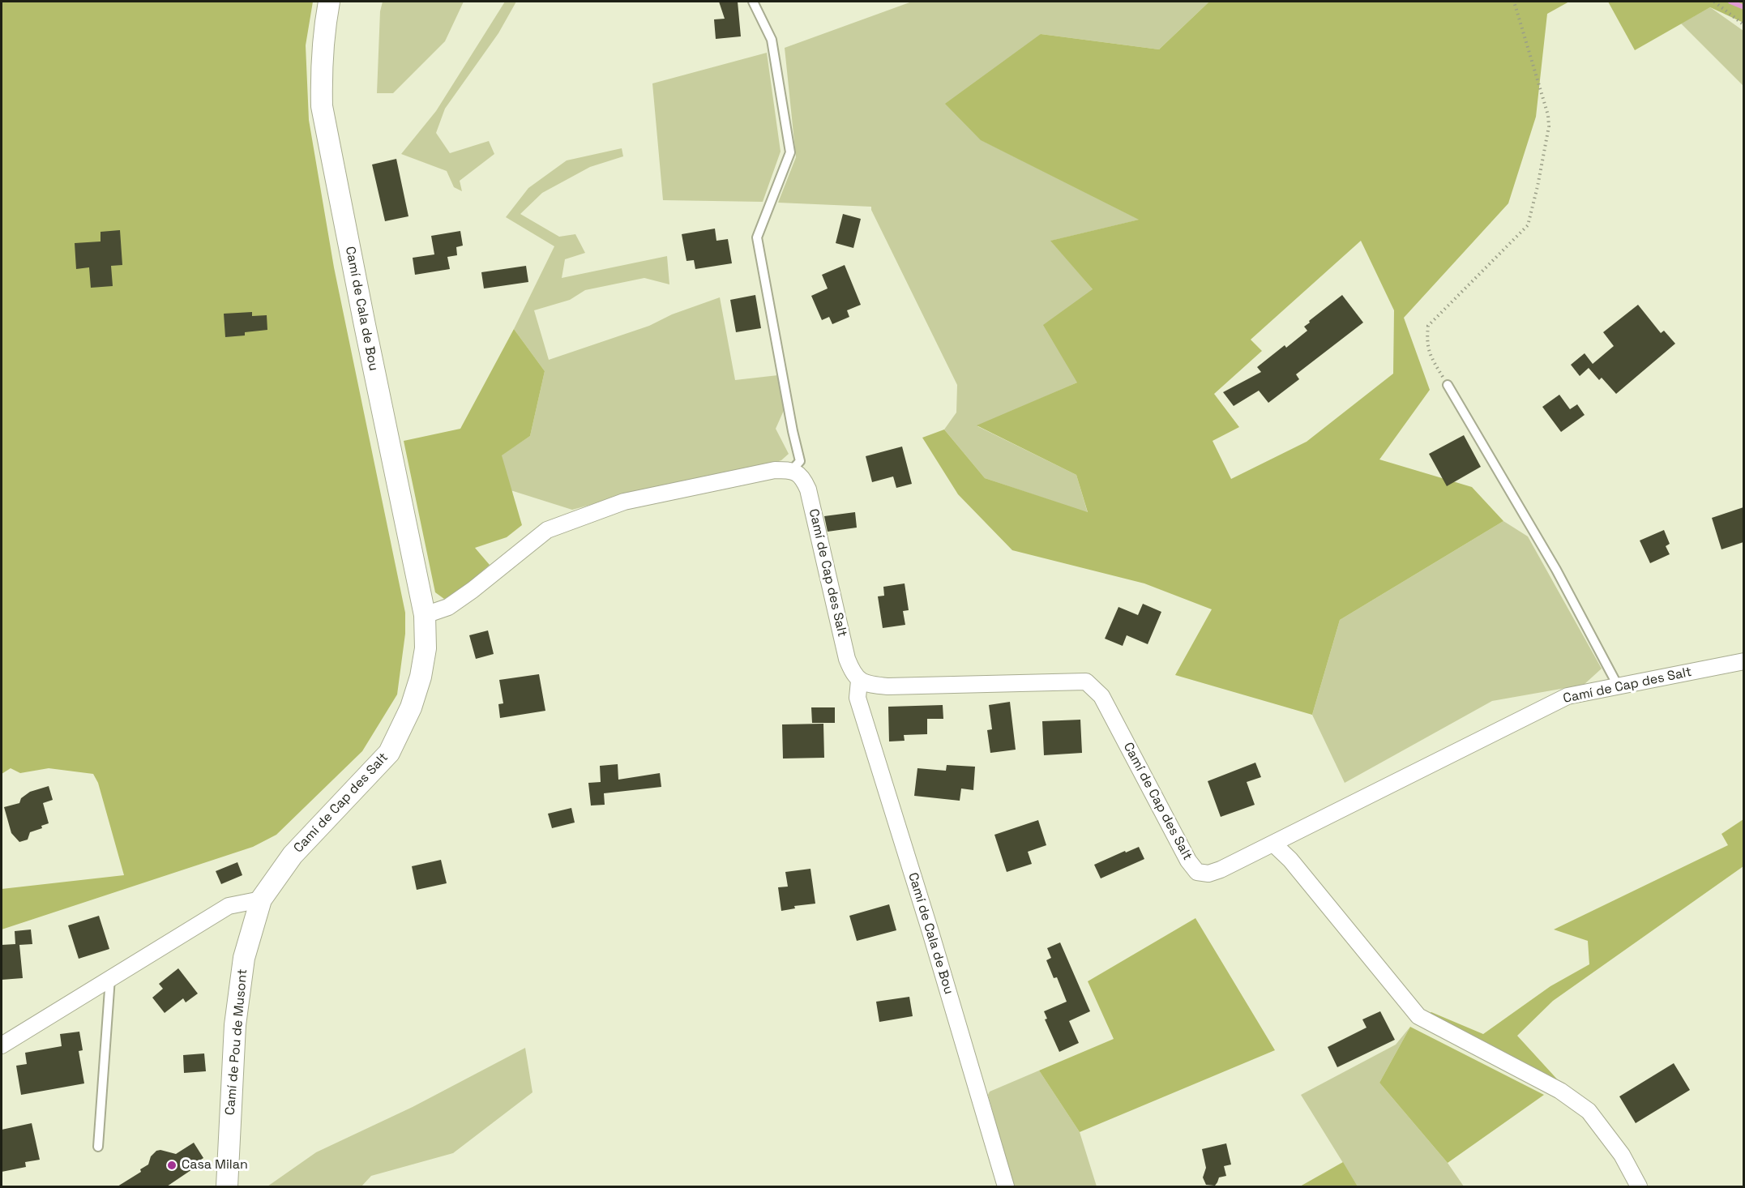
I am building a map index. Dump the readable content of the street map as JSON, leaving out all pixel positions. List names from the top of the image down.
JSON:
{
  "streets": {
    "street": ["Camí de Cala de Bou", "Camí de Cap des Salt", "Camí de Pou de Musont"]
  },
  "crossings": [
    ["Camí de Cala de Bou", "Camí de Cap des Salt"],
    ["Camí de Cap des Salt", "Camí de Pou de Musont"]
  ],
  "places": ["Casa Milan"]
}
